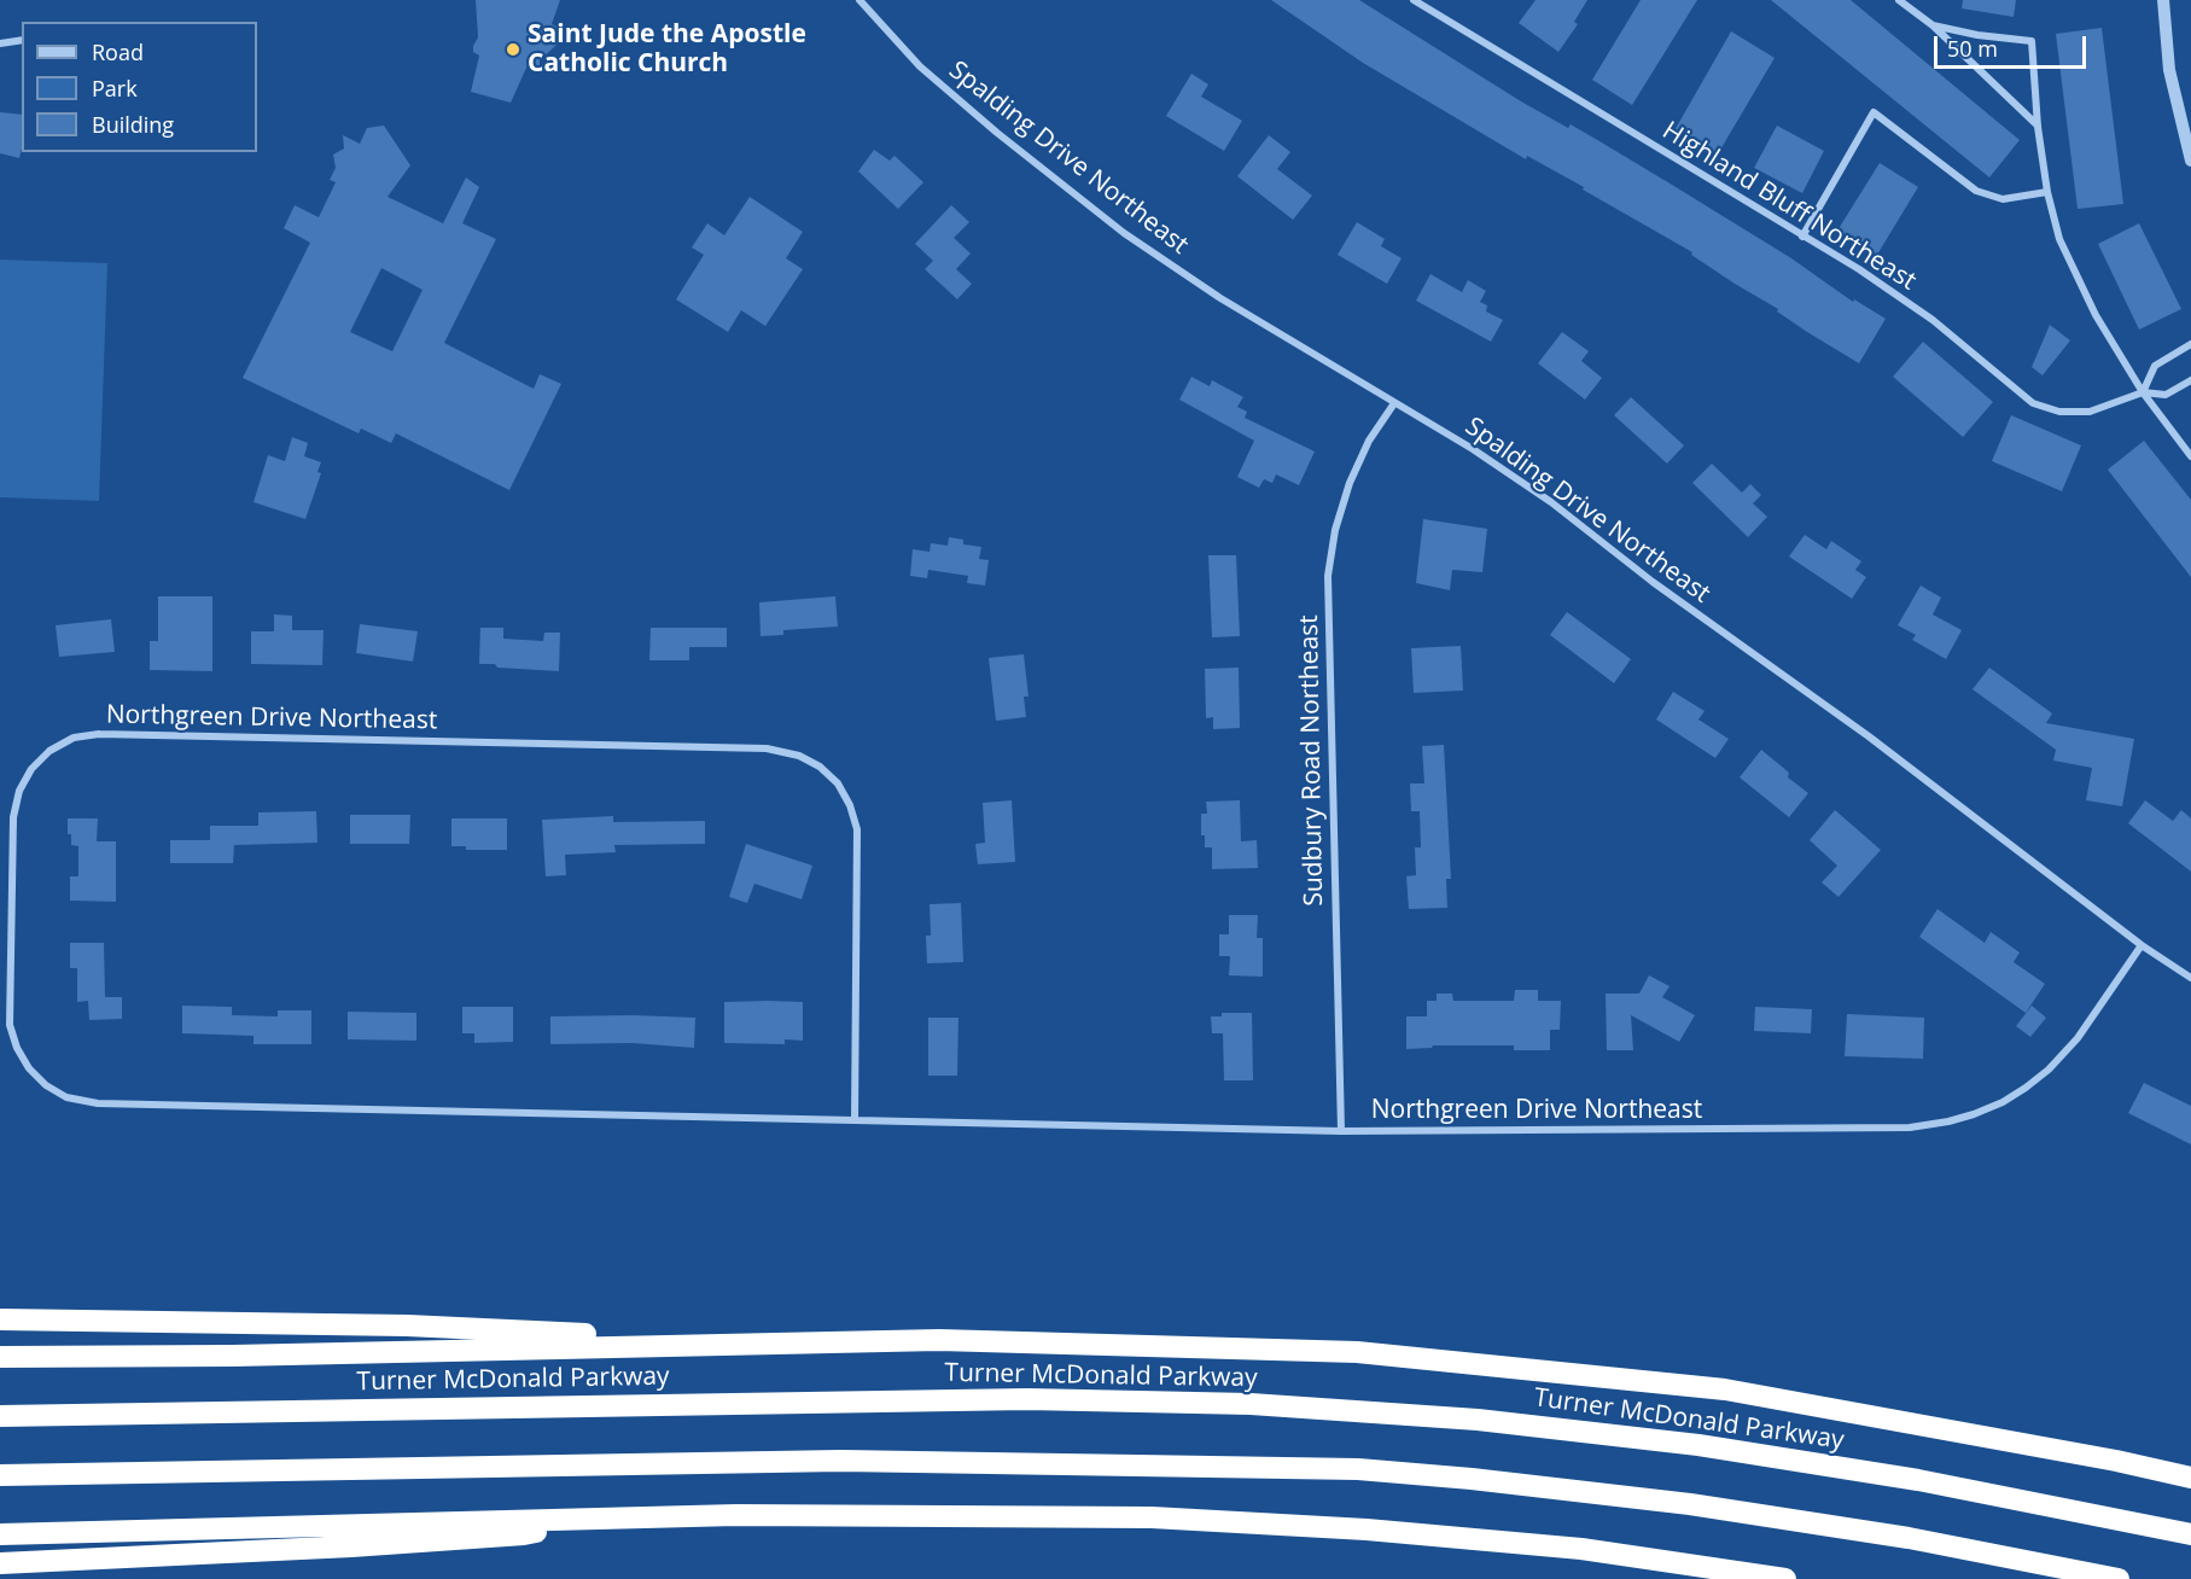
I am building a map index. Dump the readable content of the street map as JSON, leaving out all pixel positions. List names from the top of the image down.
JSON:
{
  "streets": {
    "highway": ["Turner McDonald Parkway"],
    "street": [
      "Spalding Drive Northeast",
      "Highland Bluff Northeast",
      "Northgreen Drive Northeast",
      "Sudbury Road Northeast"
    ]
  },
  "crossings": [
    ["Spalding Drive Northeast", "Northgreen Drive Northeast"],
    ["Spalding Drive Northeast", "Sudbury Road Northeast"],
    ["Northgreen Drive Northeast", "Sudbury Road Northeast"]
  ],
  "places": ["Saint Jude the Apostle Catholic Church"],
  "legend": ["Road", "Park", "Building"],
  "scale_bar": "50 m"
}
